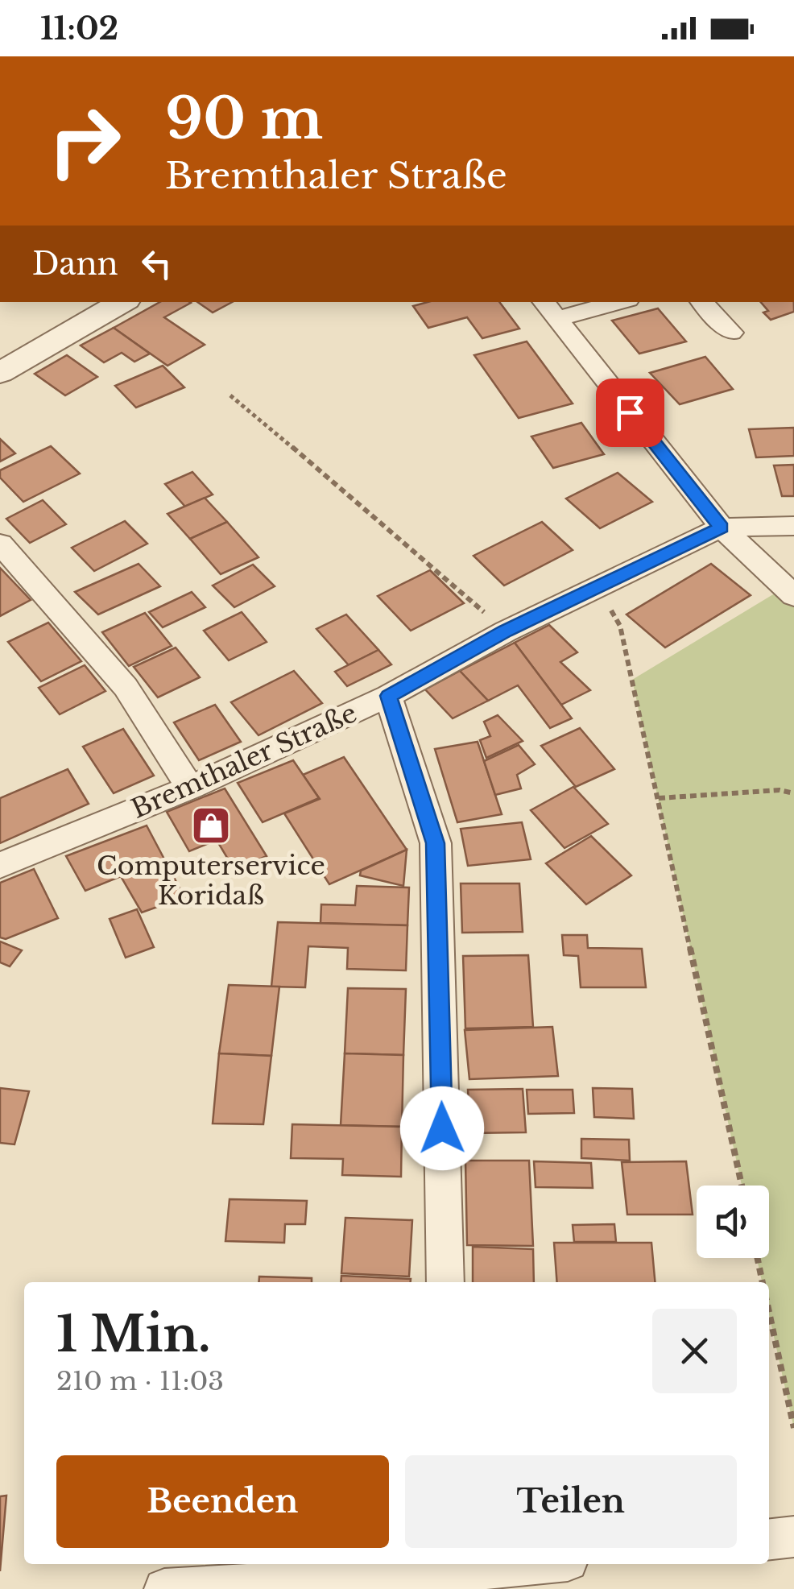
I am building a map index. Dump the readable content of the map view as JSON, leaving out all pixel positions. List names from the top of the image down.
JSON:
{
  "streets": {
    "street": ["Bremthaler Straße"]
  },
  "places": {
    "shop": ["Computerservice Koridaß"]
  },
  "page": {
    "status": "11:02",
    "turn": ["90 m", "Bremthaler Straße"],
    "then": "Dann",
    "heading": ["1 Min.", "210 m · 11:03"],
    "buttons": ["Beenden", "Teilen"]
  }
}
